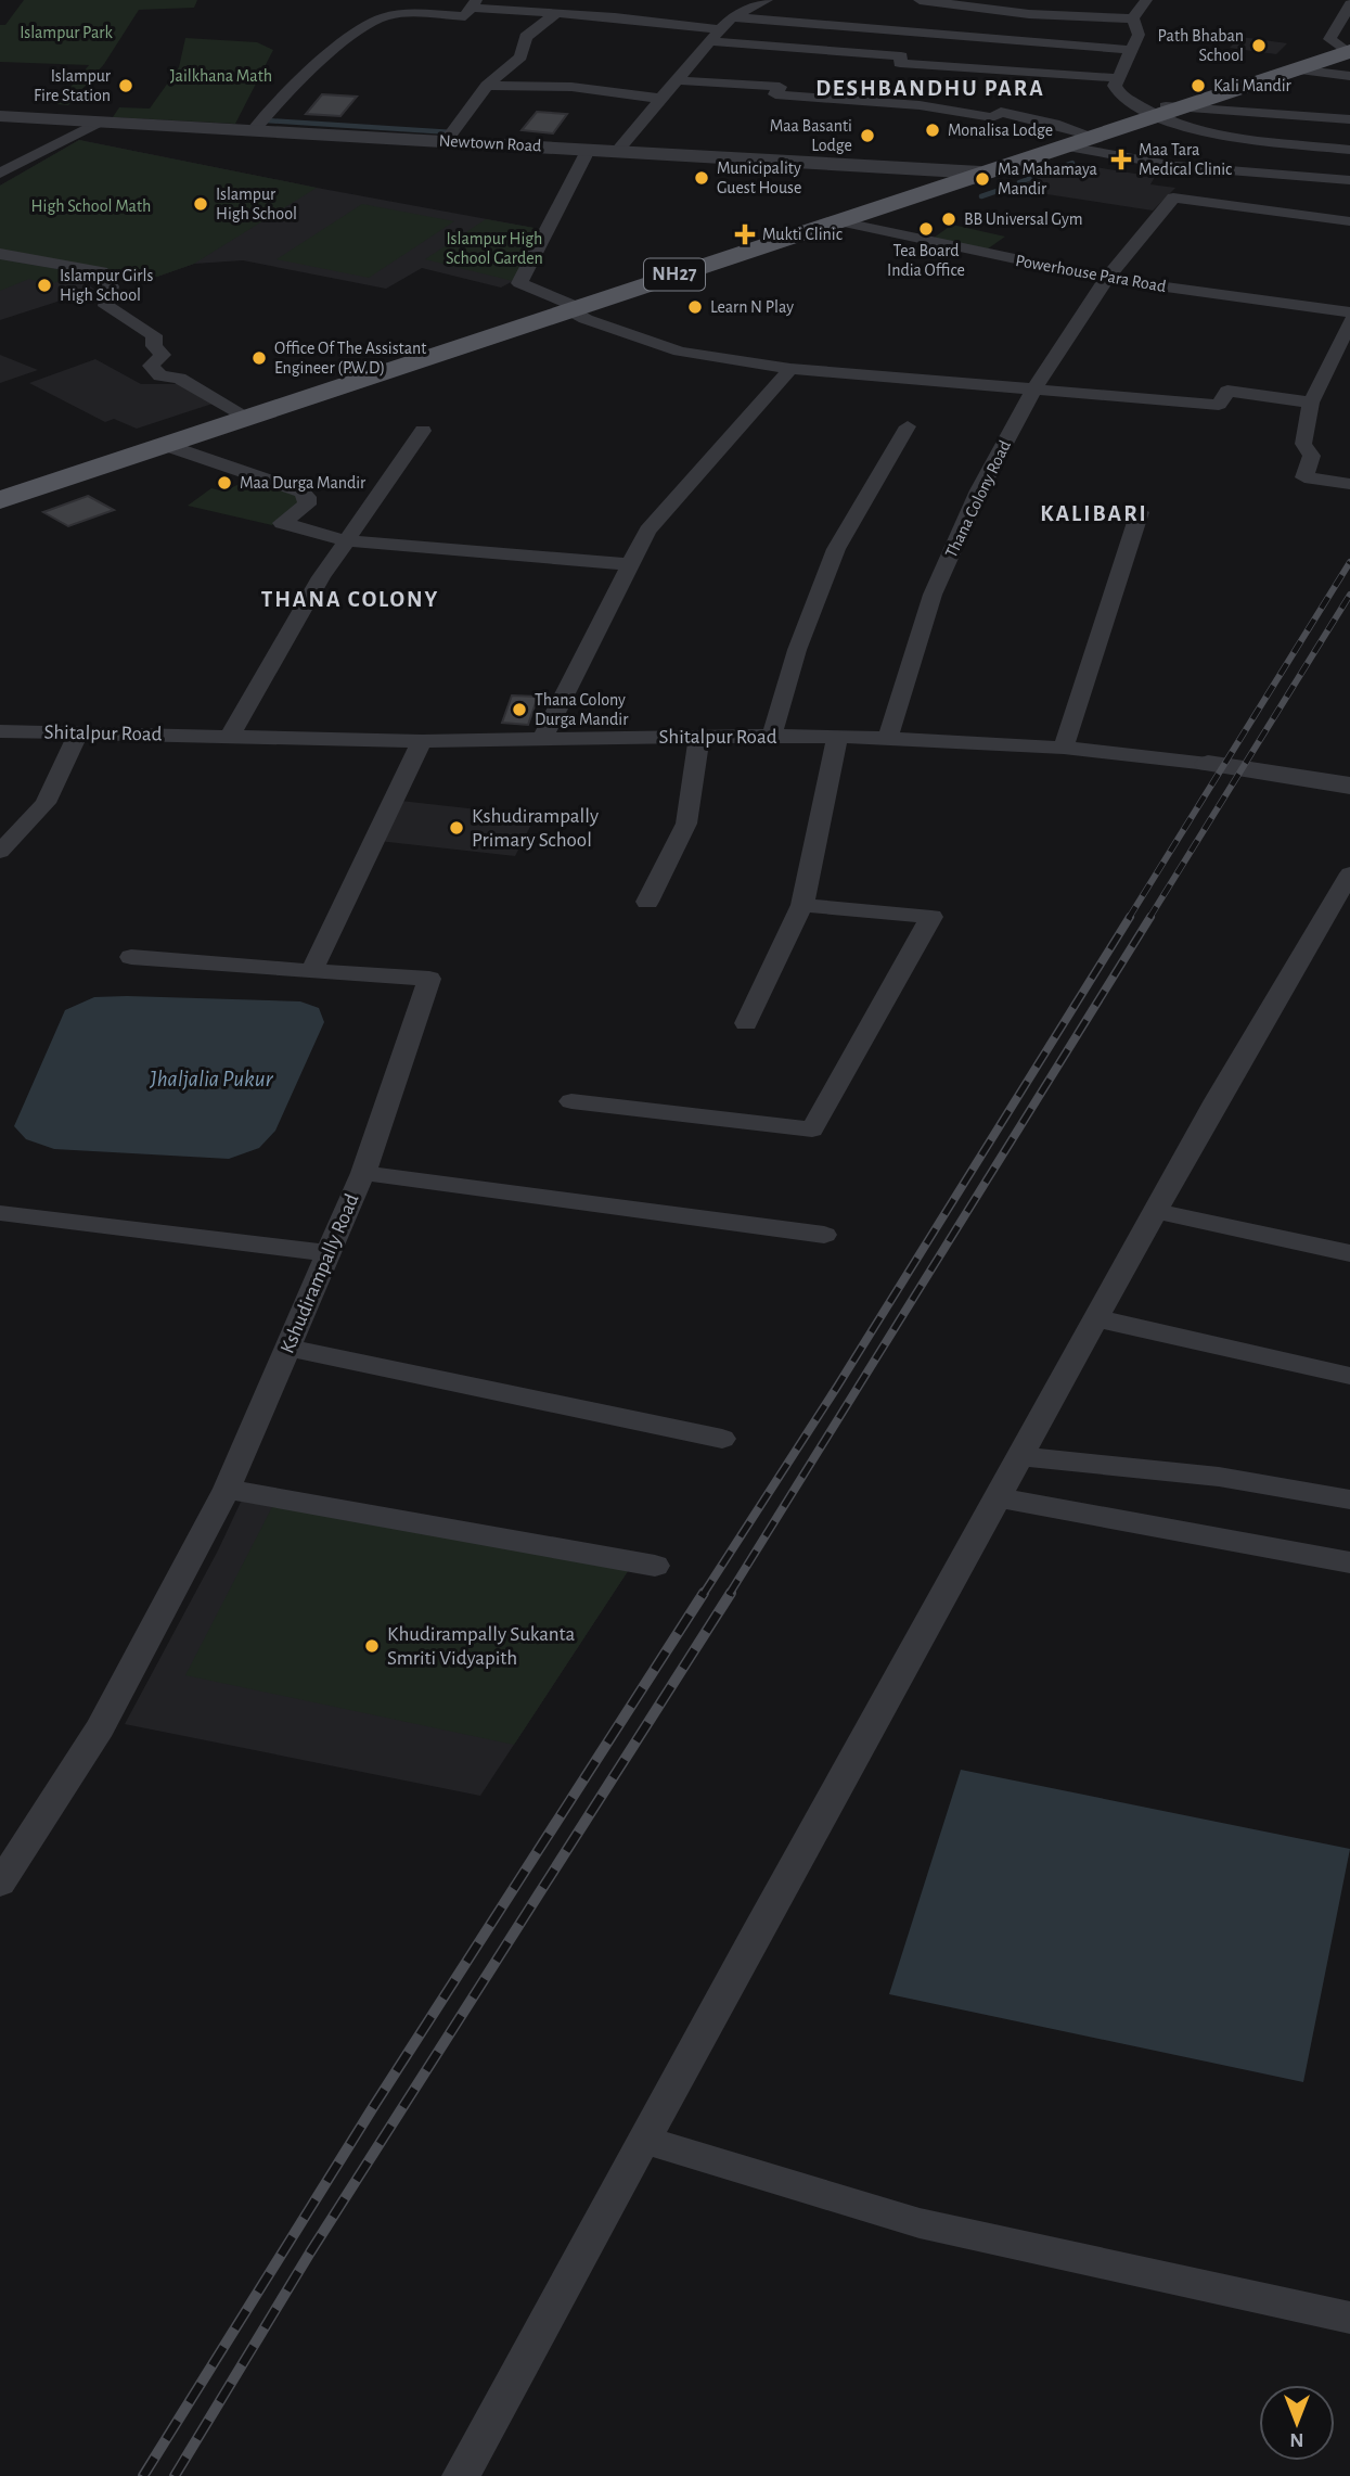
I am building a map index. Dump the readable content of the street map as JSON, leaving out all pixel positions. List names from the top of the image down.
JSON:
{
  "streets": {
    "main road": ["NH27"],
    "street": [
      "Newtown Road",
      "Powerhouse Para Road",
      "Thana Colony Road",
      "Shitalpur Road",
      "Kshudirampally Road"
    ]
  },
  "crossings": [
    ["Newtown Road", "NH27"],
    ["Powerhouse Para Road", "NH27"],
    ["Powerhouse Para Road", "Thana Colony Road"],
    ["Thana Colony Road", "Shitalpur Road"]
  ],
  "districts": ["DESHBANDHU PARA", "KALIBARI", "THANA COLONY"],
  "water": ["Jhaljalia Pukur"],
  "parks": [
    "Islampur Park",
    "Jailkhana Math",
    "High School Math",
    "Islampur High School Garden"
  ],
  "places": {
    "other": [
      "Path Bhaban School",
      "Islampur Fire Station",
      "Kali Mandir",
      "Monalisa Lodge",
      "Maa Basanti Lodge",
      "Municipality Guest House",
      "Ma Mahamaya Mandir",
      "Islampur High School",
      "BB Universal Gym",
      "Tea Board India Office",
      "Islampur Girls High School",
      "Learn N Play",
      "Office Of The Assistant Engineer (P.W.D)",
      "Maa Durga Mandir",
      "Thana Colony Durga Mandir",
      "Kshudirampally Primary School",
      "Khudirampally Sukanta Smriti Vidyapith"
    ],
    "health": ["Maa Tara Medical Clinic", "Mukti Clinic"]
  },
  "north": "bottom"
}
